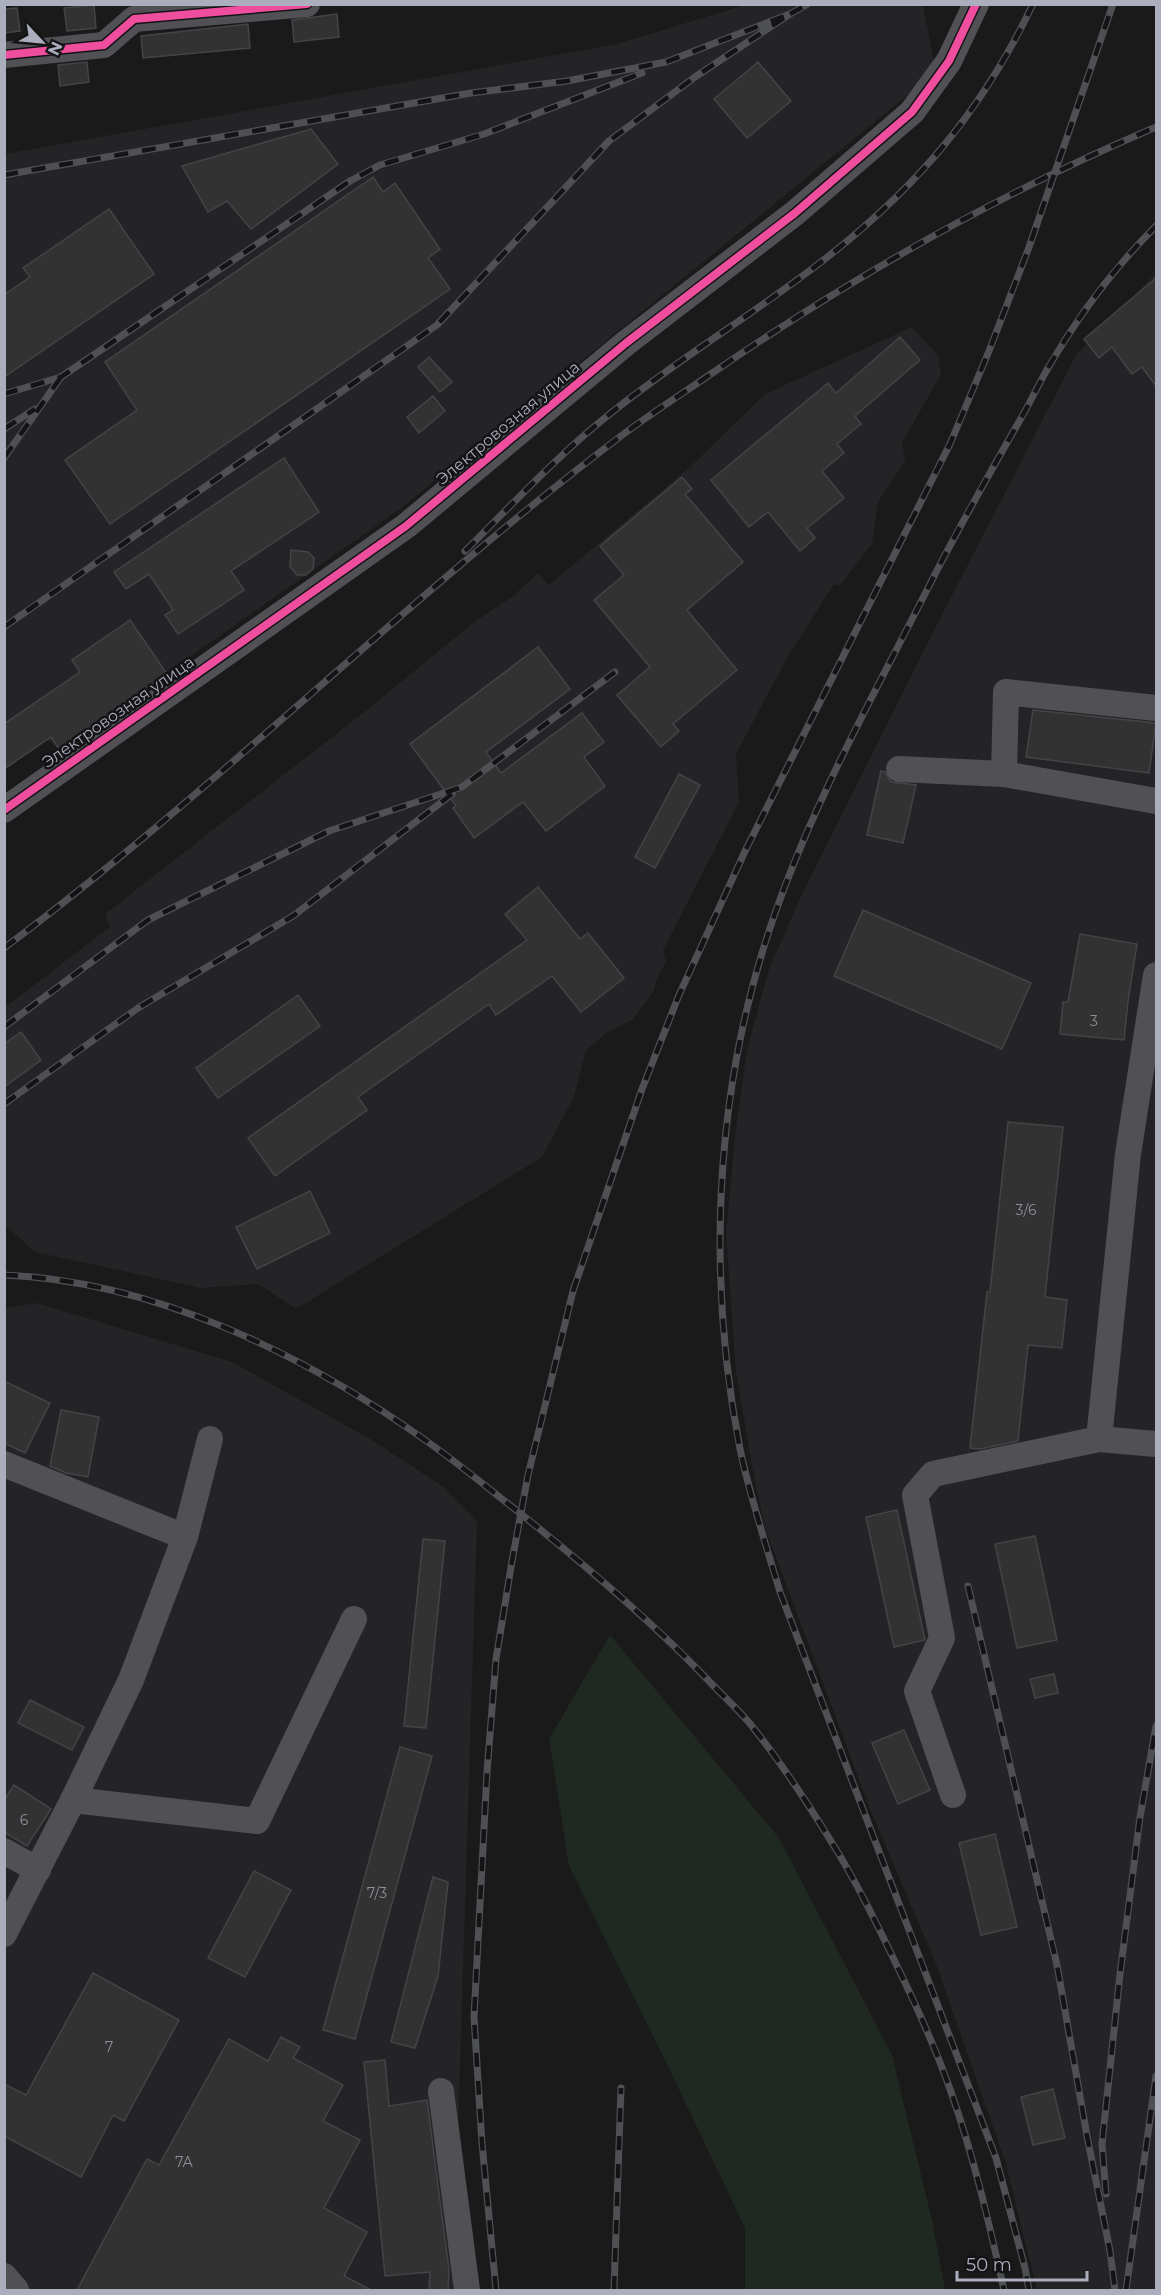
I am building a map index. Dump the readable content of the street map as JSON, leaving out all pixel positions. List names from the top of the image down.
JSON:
{
  "streets": {
    "street": ["Электровозная улица"]
  },
  "house_numbers": [
    "3",
    "3/6",
    "6",
    "7/3",
    "7",
    "7А"
  ],
  "scale_bar": "50 m",
  "north": "bottom right"
}
